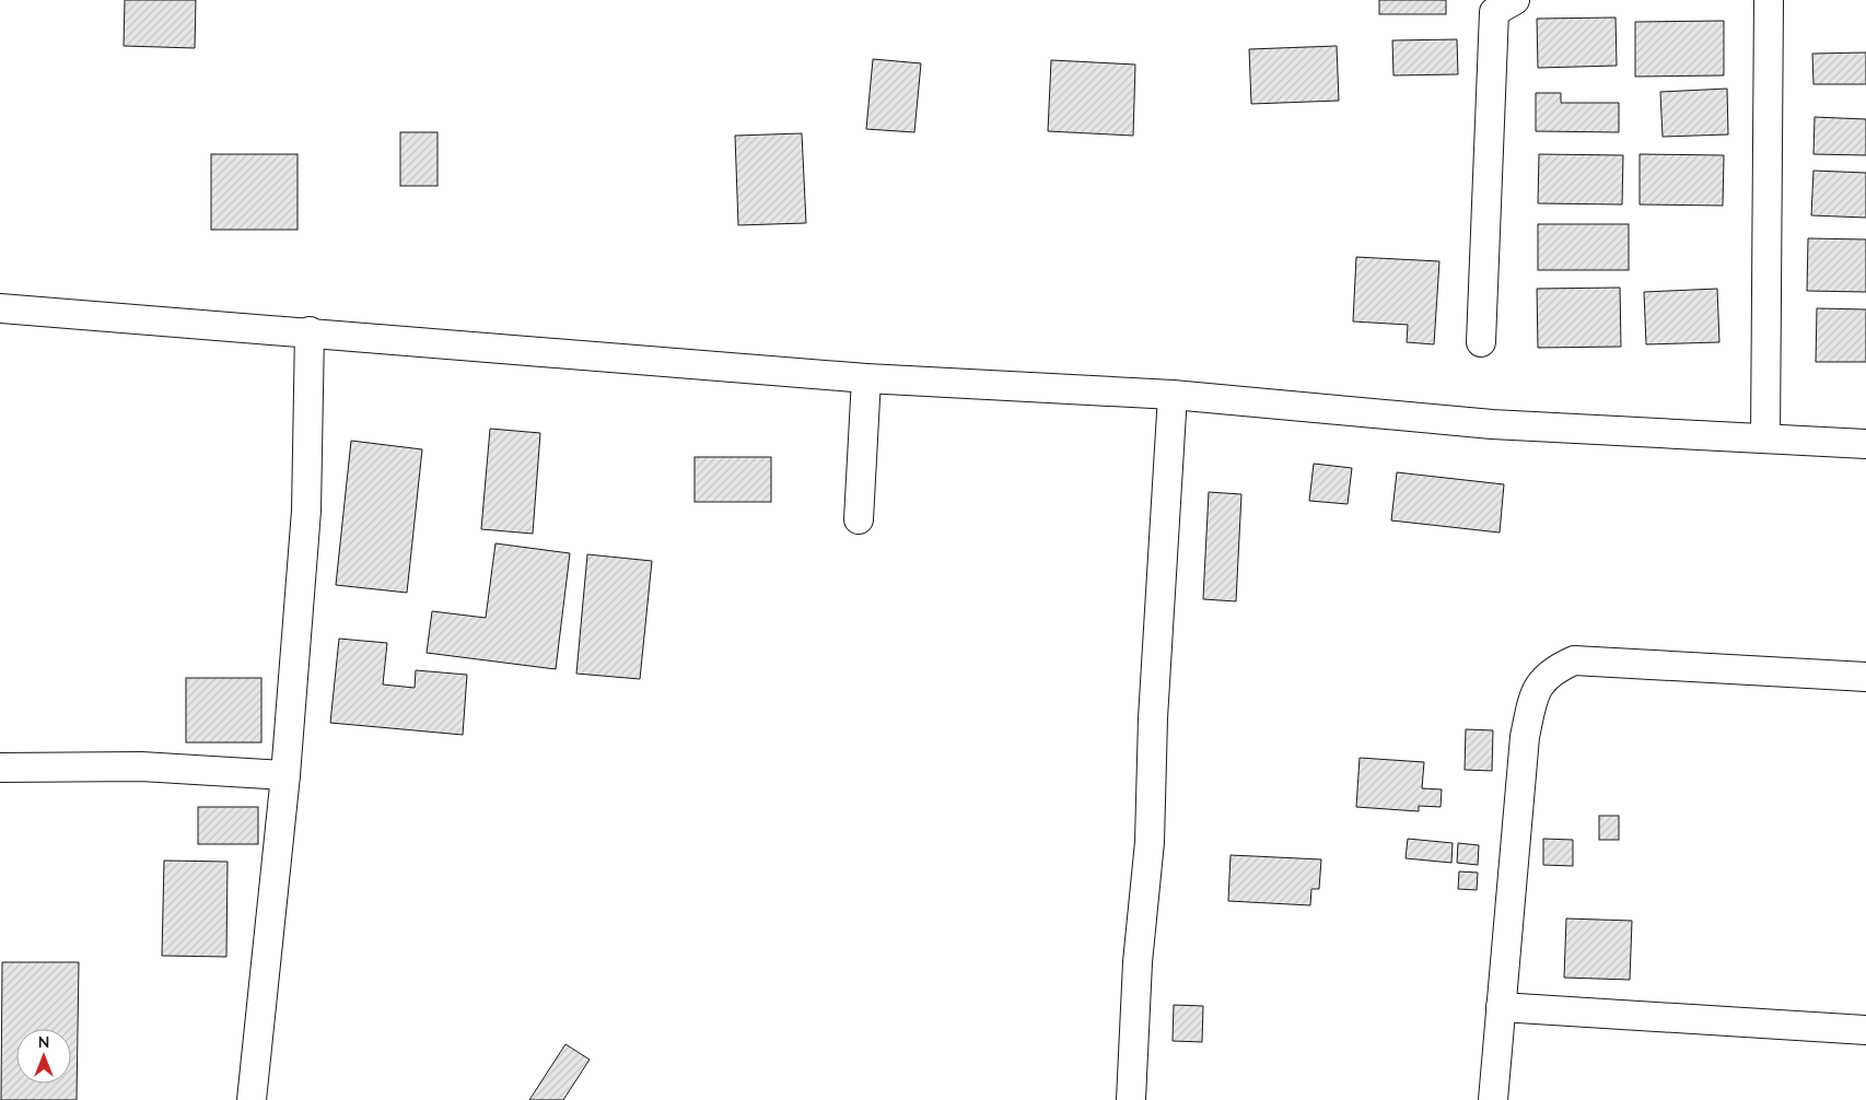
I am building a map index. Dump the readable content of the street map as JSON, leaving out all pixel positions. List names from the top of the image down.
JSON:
{
  "north": "top"
}
